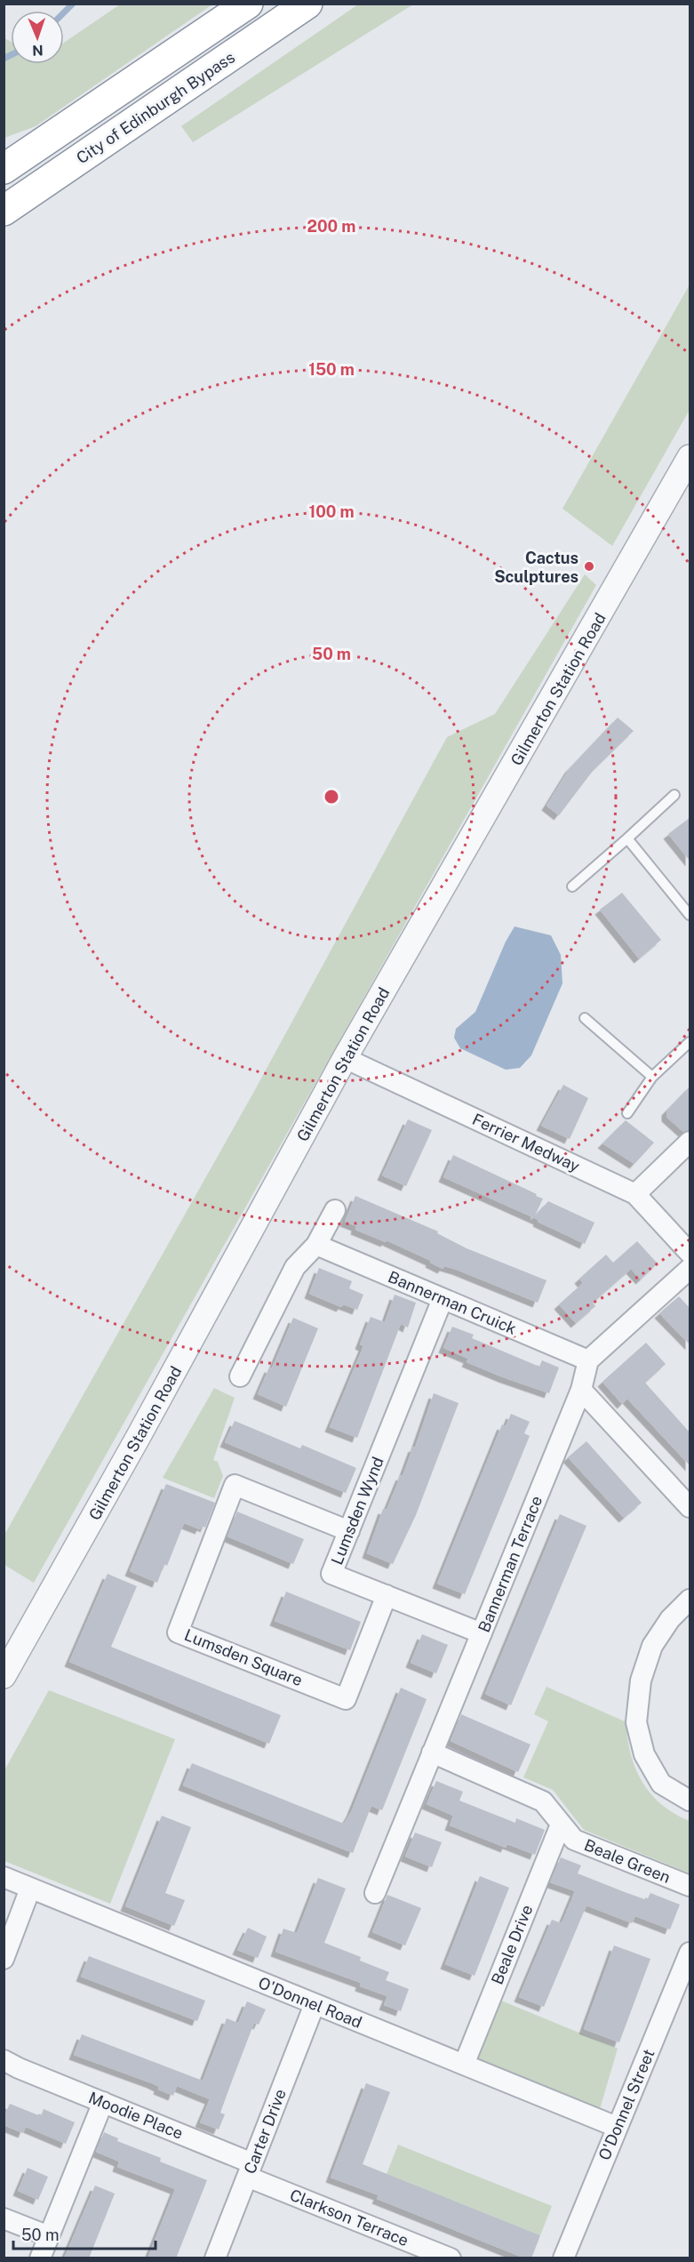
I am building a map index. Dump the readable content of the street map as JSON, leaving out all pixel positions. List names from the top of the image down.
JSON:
{
  "streets": {
    "highway": ["City of Edinburgh Bypass"],
    "street": [
      "Gilmerton Station Road",
      "Ferrier Medway",
      "Bannerman Cruick",
      "Lumsden Wynd",
      "Bannerman Terrace",
      "Lumsden Square",
      "Beale Green",
      "Beale Drive",
      "O'Donnel Road",
      "O'Donnel Street",
      "Moodie Place",
      "Carter Drive",
      "Clarkson Terrace"
    ]
  },
  "crossings": [
    ["Gilmerton Station Road", "Ferrier Medway"],
    ["Bannerman Cruick", "Lumsden Wynd"],
    ["Bannerman Cruick", "Bannerman Terrace"],
    ["Lumsden Wynd", "Bannerman Terrace"],
    ["Lumsden Wynd", "Lumsden Square"],
    ["Bannerman Terrace", "Beale Green"],
    ["Beale Green", "Beale Drive"],
    ["Beale Drive", "O'Donnel Road"],
    ["O'Donnel Road", "O'Donnel Street"],
    ["O'Donnel Road", "Carter Drive"],
    ["Moodie Place", "Carter Drive"],
    ["Moodie Place", "Clarkson Terrace"],
    ["Carter Drive", "Clarkson Terrace"]
  ],
  "places": ["Cactus Sculptures"],
  "scale_bar": "50 m",
  "north": "bottom",
  "rings": [
    "200 m",
    "150 m",
    "100 m",
    "50 m"
  ]
}
